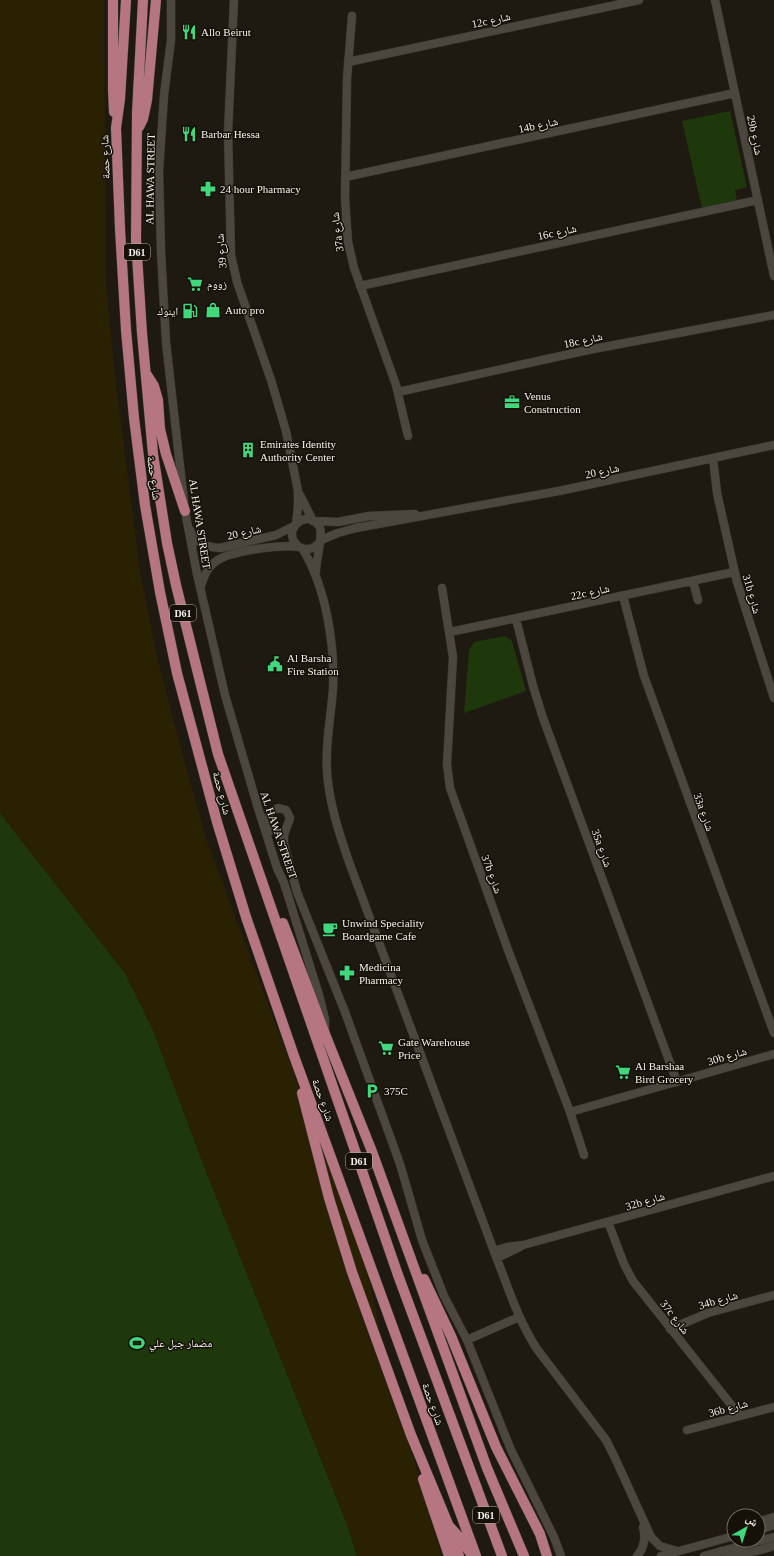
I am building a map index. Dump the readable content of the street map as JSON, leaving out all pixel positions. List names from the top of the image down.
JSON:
{
  "streets": {
    "main road": ["شارع حصة", "D61"],
    "street": [
      "12c شارع",
      "14b شارع",
      "29b شارع",
      "AL HAWA STREET",
      "37a شارع",
      "16c شارع",
      "شارع 39",
      "18c شارع",
      "شارع 20",
      "22c شارع",
      "31b شارع",
      "33a شارع",
      "35a شارع",
      "37b شارع",
      "30b شارع",
      "32b شارع",
      "34b شارع",
      "37c شارع",
      "36b شارع"
    ]
  },
  "crossings": [
    ["12c شارع", "37a شارع"],
    ["14b شارع", "29b شارع"],
    ["14b شارع", "37a شارع"],
    ["29b شارع", "16c شارع"],
    ["شارع حصة", "AL HAWA STREET"],
    ["شارع حصة", "D61"],
    ["AL HAWA STREET", "شارع 20"],
    ["37a شارع", "16c شارع"],
    ["37a شارع", "18c شارع"],
    ["شارع 39", "شارع 20"],
    ["شارع 20", "31b شارع"],
    ["22c شارع", "31b شارع"],
    ["22c شارع", "33a شارع"],
    ["22c شارع", "35a شارع"],
    ["22c شارع", "37b شارع"],
    ["35a شارع", "30b شارع"],
    ["37b شارع", "30b شارع"],
    ["32b شارع", "37c شارع"],
    ["34b شارع", "37c شارع"],
    ["37c شارع", "36b شارع"]
  ],
  "places": {
    "restaurant": ["Allo Beirut", "Barbar Hessa"],
    "pharmacy": ["24 hour Pharmacy", "Medicina Pharmacy"],
    "supermarket": ["زووم", "Gate Warehouse Price", "Al Barshaa Bird Grocery"],
    "shop": ["Auto pro"],
    "fuel station": ["اينوك"],
    "office": ["Venus Construction"],
    "building": ["Emirates Identity Authority Center"],
    "public building": ["Al Barsha Fire Station"],
    "cafe": ["Unwind Speciality Boardgame Cafe"],
    "parking": ["375C"],
    "sports": ["مضمار جبل علي"]
  },
  "north": "top right"
}
